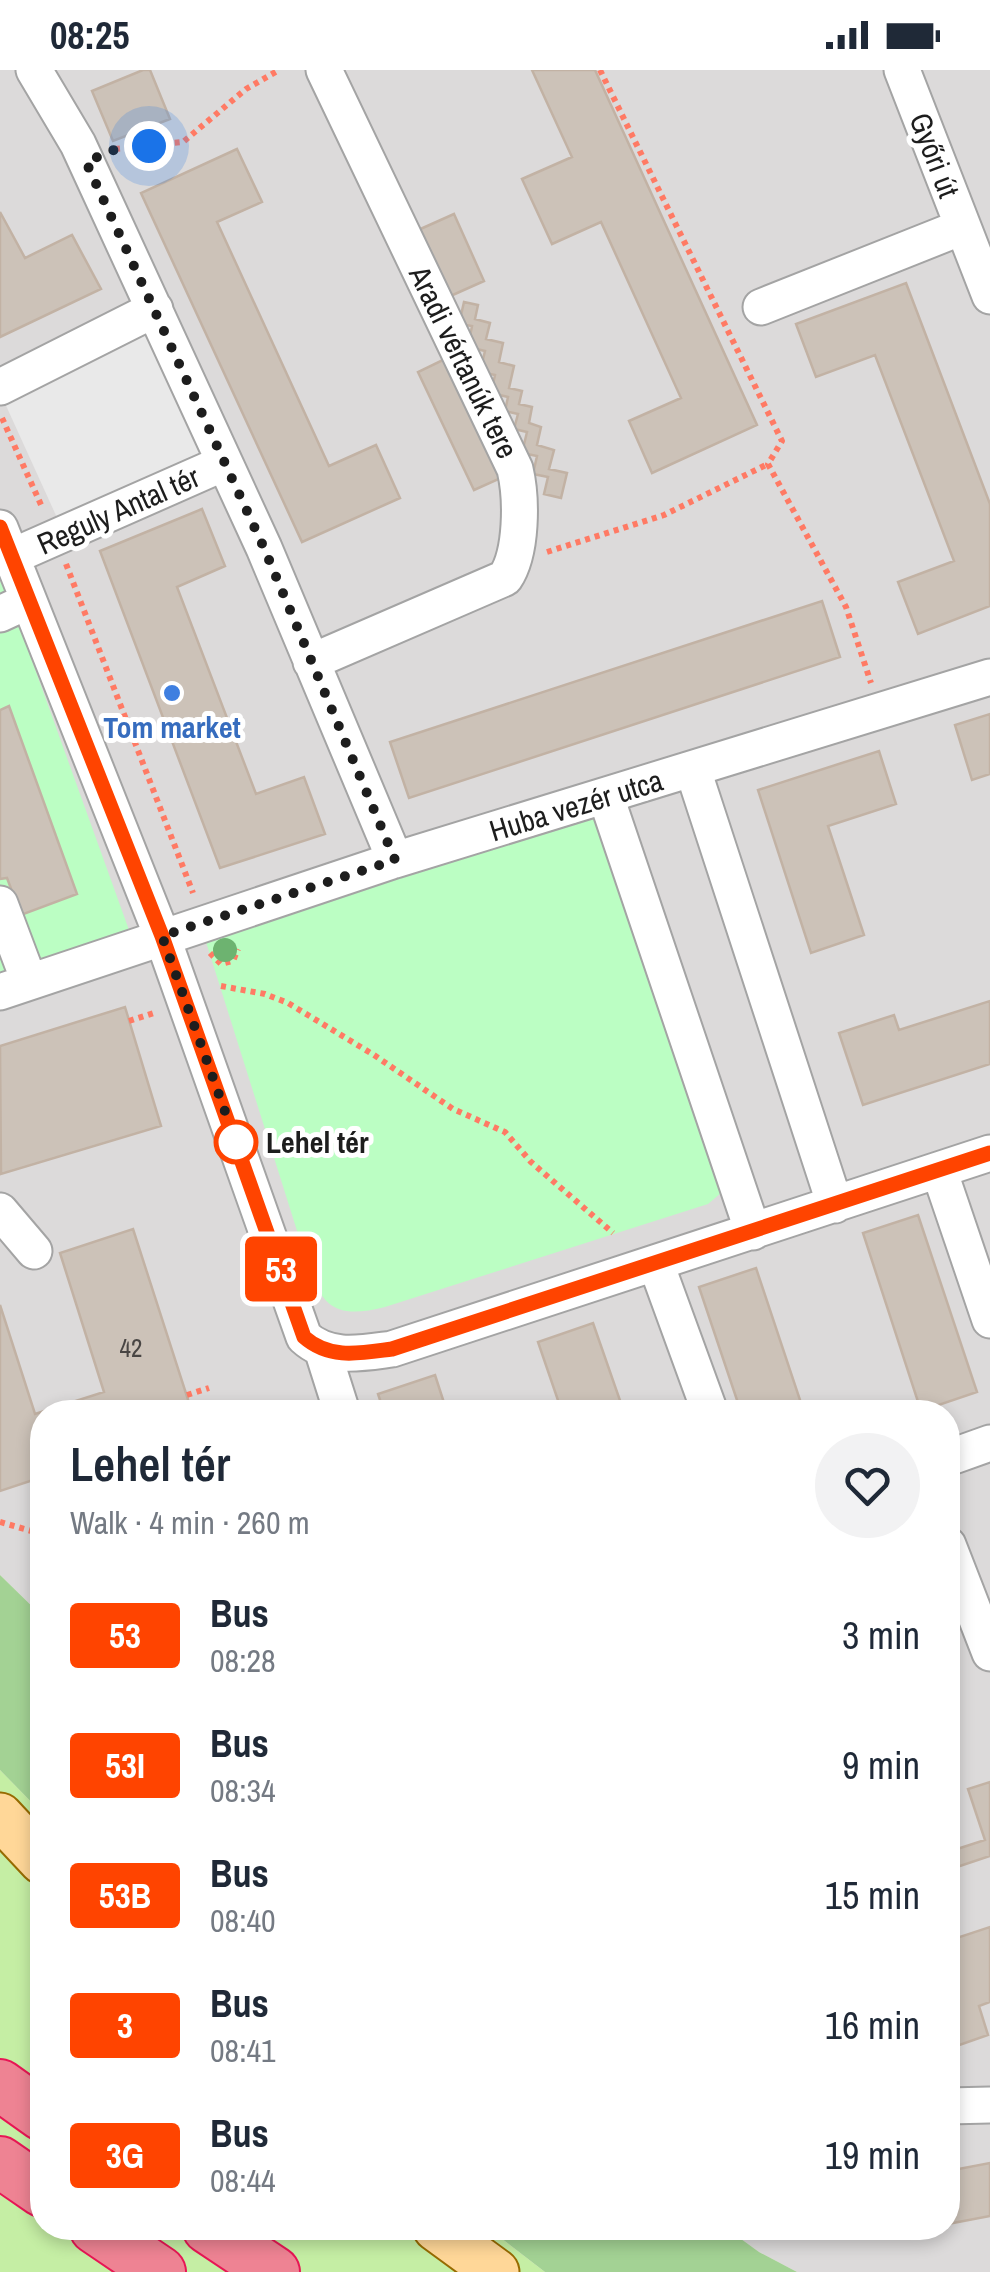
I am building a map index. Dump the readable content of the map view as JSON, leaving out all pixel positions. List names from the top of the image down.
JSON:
{
  "streets": {
    "street": [
      "Győri út",
      "Aradi vértanúk tere",
      "Reguly Antal tér",
      "Huba vezér utca"
    ]
  },
  "crossings": [
    ["Reguly Antal tér", "Huba vezér utca"]
  ],
  "places": ["Tom market", "Lehel tér"],
  "lines": ["bus line 53"],
  "house_numbers": ["42"],
  "page": {
    "status": "08:25",
    "on_map": "53",
    "heading": ["Lehel tér", "Walk · 4 min · 260 m"],
    "list": [
      {
        "mark": "53",
        "name": "Bus",
        "note": "08:28",
        "value": "3 min"
      },
      {
        "mark": "53I",
        "name": "Bus",
        "note": "08:34",
        "value": "9 min"
      },
      {
        "mark": "53B",
        "name": "Bus",
        "note": "08:40",
        "value": "15 min"
      },
      {
        "mark": "3",
        "name": "Bus",
        "note": "08:41",
        "value": "16 min"
      },
      {
        "mark": "3G",
        "name": "Bus",
        "note": "08:44",
        "value": "19 min"
      }
    ]
  }
}
